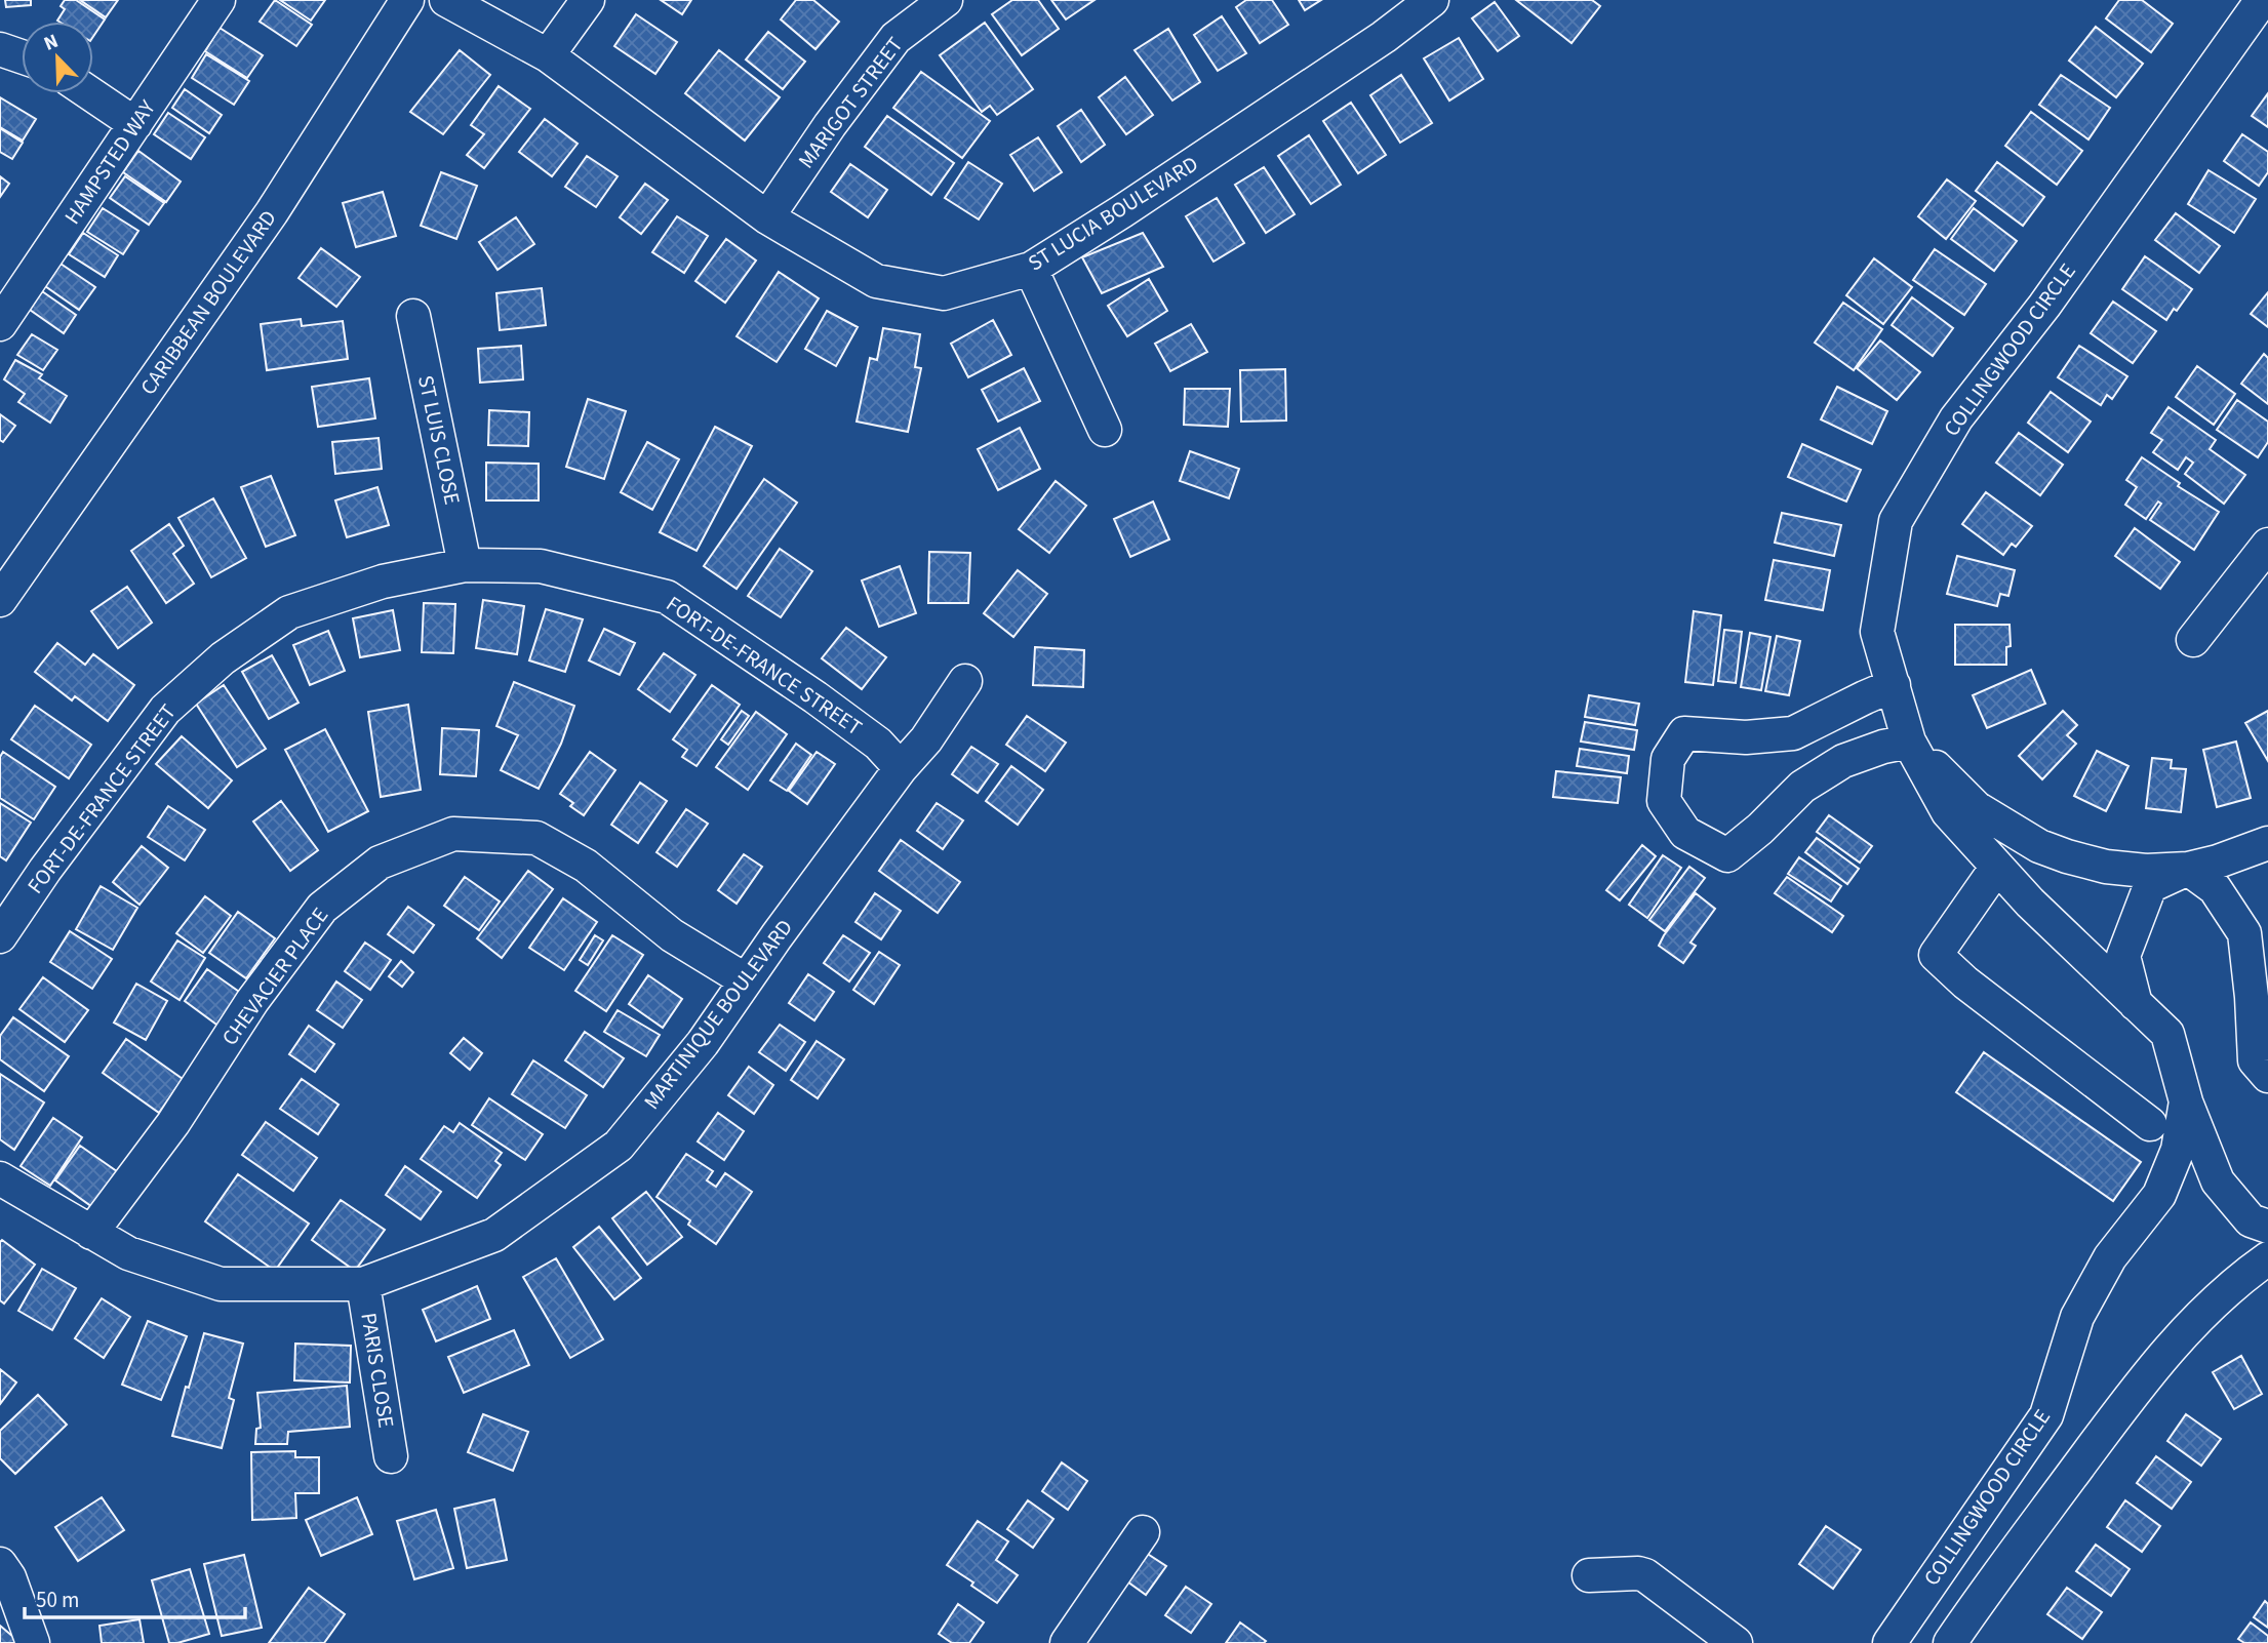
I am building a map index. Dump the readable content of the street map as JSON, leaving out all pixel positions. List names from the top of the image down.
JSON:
{
  "streets": {
    "street": [
      "MARIGOT STREET",
      "HAMPSTED WAY",
      "ST LUCIA BOULEVARD",
      "CARIBBEAN BOULEVARD",
      "COLLINGWOOD CIRCLE",
      "ST LUIS CLOSE",
      "FORT-DE-FRANCE STREET",
      "CHEVACIER PLACE",
      "MARTINIQUE BOULEVARD",
      "PARIS CLOSE"
    ]
  },
  "crossings": [
    ["MARIGOT STREET", "ST LUCIA BOULEVARD"],
    ["ST LUIS CLOSE", "FORT-DE-FRANCE STREET"],
    ["FORT-DE-FRANCE STREET", "MARTINIQUE BOULEVARD"],
    ["CHEVACIER PLACE", "MARTINIQUE BOULEVARD"],
    ["MARTINIQUE BOULEVARD", "PARIS CLOSE"]
  ],
  "scale_bar": "50 m",
  "north": "top left"
}
